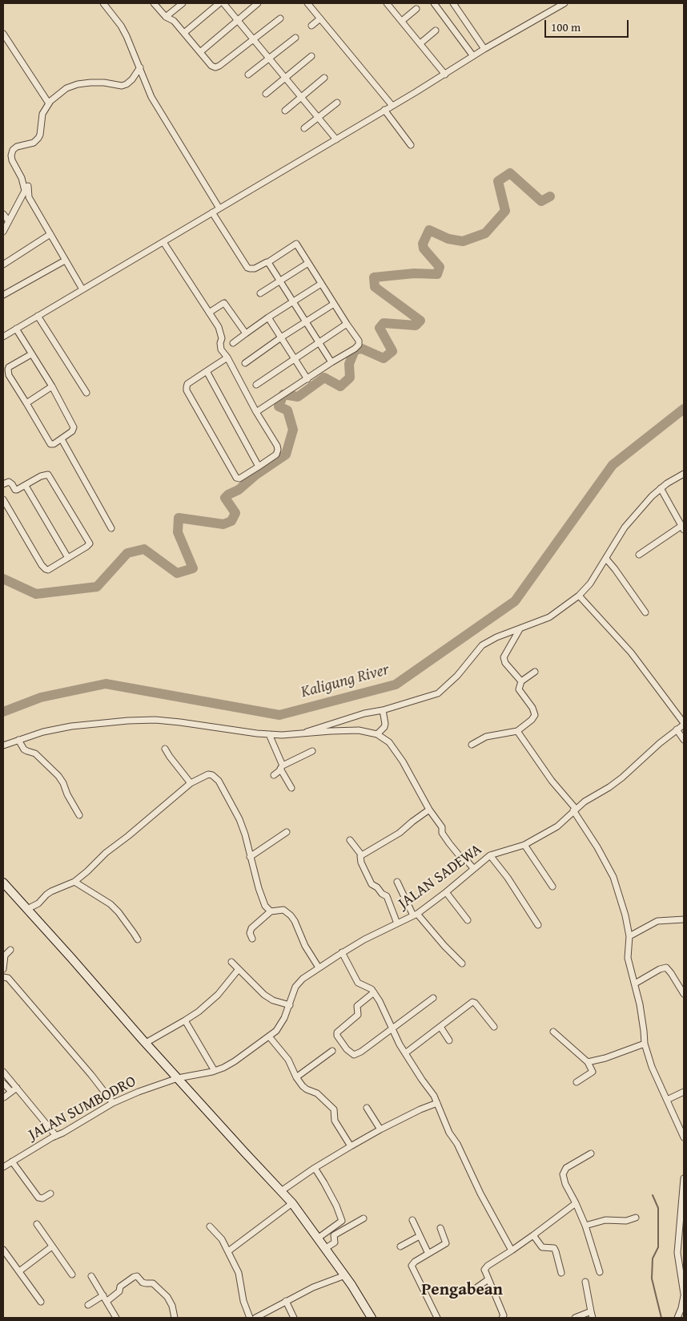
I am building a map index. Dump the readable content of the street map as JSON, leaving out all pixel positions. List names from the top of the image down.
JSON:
{
  "streets": {
    "street": ["JALAN SADEWA", "JALAN SUMBODRO"]
  },
  "crossings": [
    ["JALAN SADEWA", "JALAN SUMBODRO"]
  ],
  "districts": ["Pengabean"],
  "water": ["Kaligung River"],
  "scale_bar": "100 m"
}
